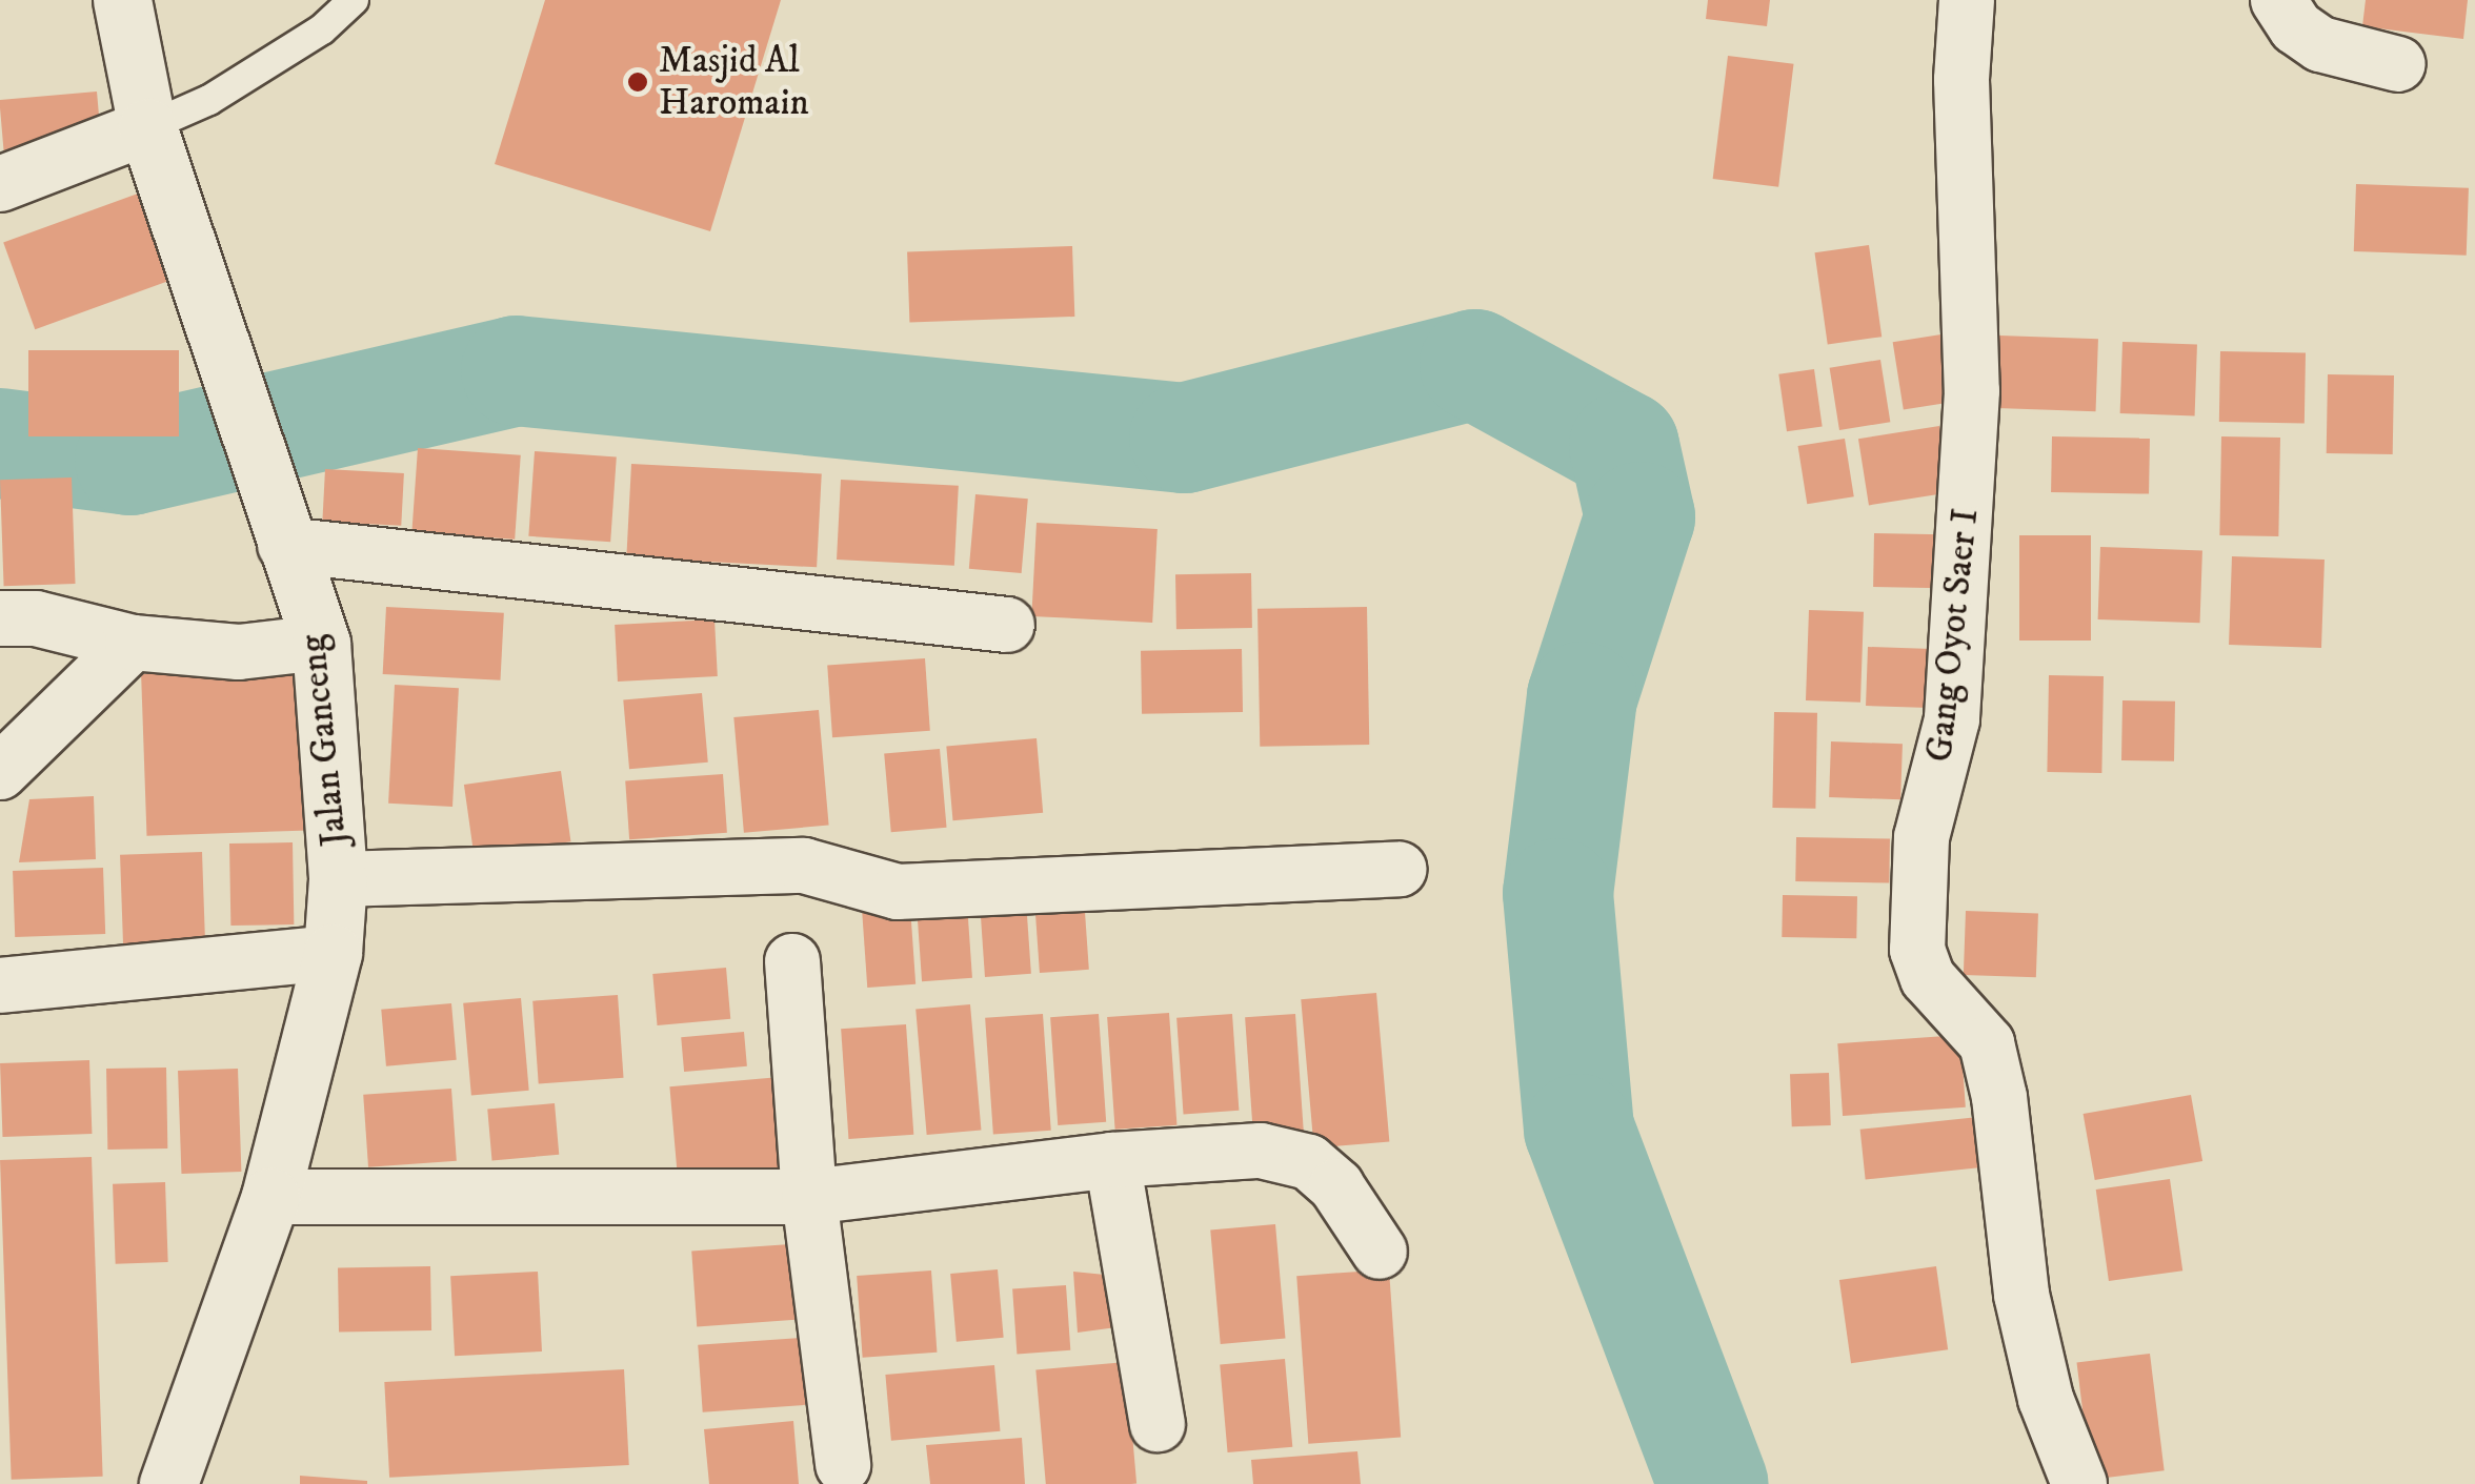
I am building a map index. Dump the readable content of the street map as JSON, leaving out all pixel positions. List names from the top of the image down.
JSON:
{
  "streets": {
    "street": ["Gang Oyot Saer I", "Jalan Ganceng"]
  },
  "places": ["Masjid Al Haromain"]
}
